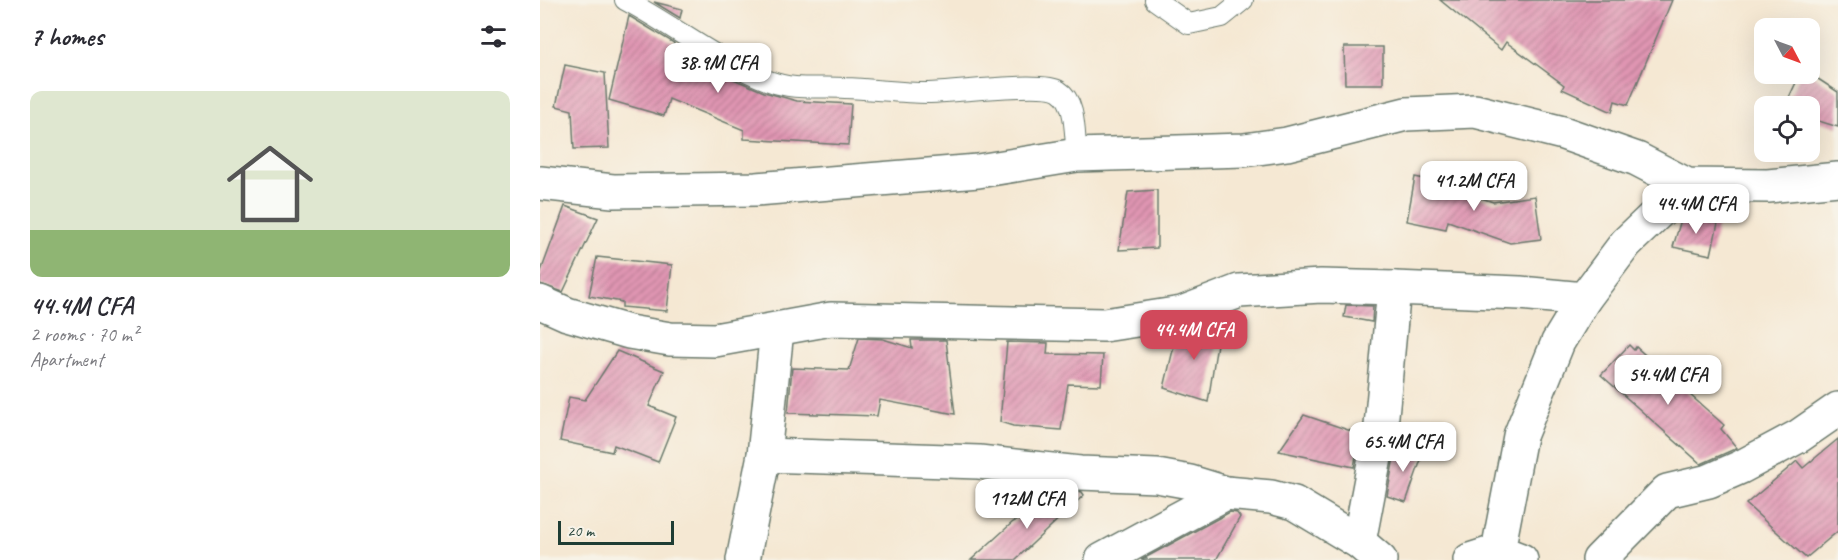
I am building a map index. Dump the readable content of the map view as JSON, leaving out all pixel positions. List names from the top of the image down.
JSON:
{
  "scale_bar": "20 m",
  "north": "bottom right",
  "page": {
    "heading": "7 homes",
    "price": [
      "38.9M CFA",
      "41.2M CFA",
      "44.4M CFA",
      "44.4M CFA",
      "54.4M CFA",
      "65.4M CFA",
      "112M CFA"
    ],
    "list": [
      {
        "name": "44.4M CFA",
        "note": "2 rooms · 70 m² · Apartment"
      }
    ],
    "scale": "20 m"
  }
}
